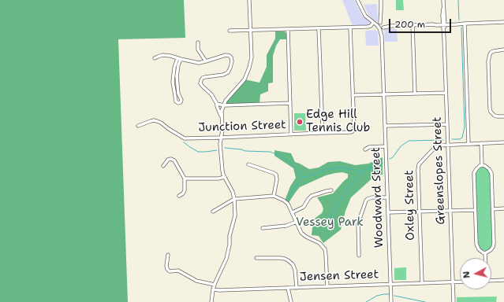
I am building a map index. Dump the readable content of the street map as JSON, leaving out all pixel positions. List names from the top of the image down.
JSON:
{
  "streets": {
    "street": [
      "Junction Street",
      "Greenslopes Street",
      "Woodward Street",
      "Oxley Street",
      "Jensen Street"
    ]
  },
  "crossings": [
    ["Greenslopes Street", "Oxley Street"],
    ["Greenslopes Street", "Jensen Street"],
    ["Woodward Street", "Jensen Street"],
    ["Oxley Street", "Jensen Street"]
  ],
  "parks": ["Vessey Park"],
  "places": ["Edge Hill Tennis Club"],
  "scale_bar": "200 m",
  "north": "left"
}
